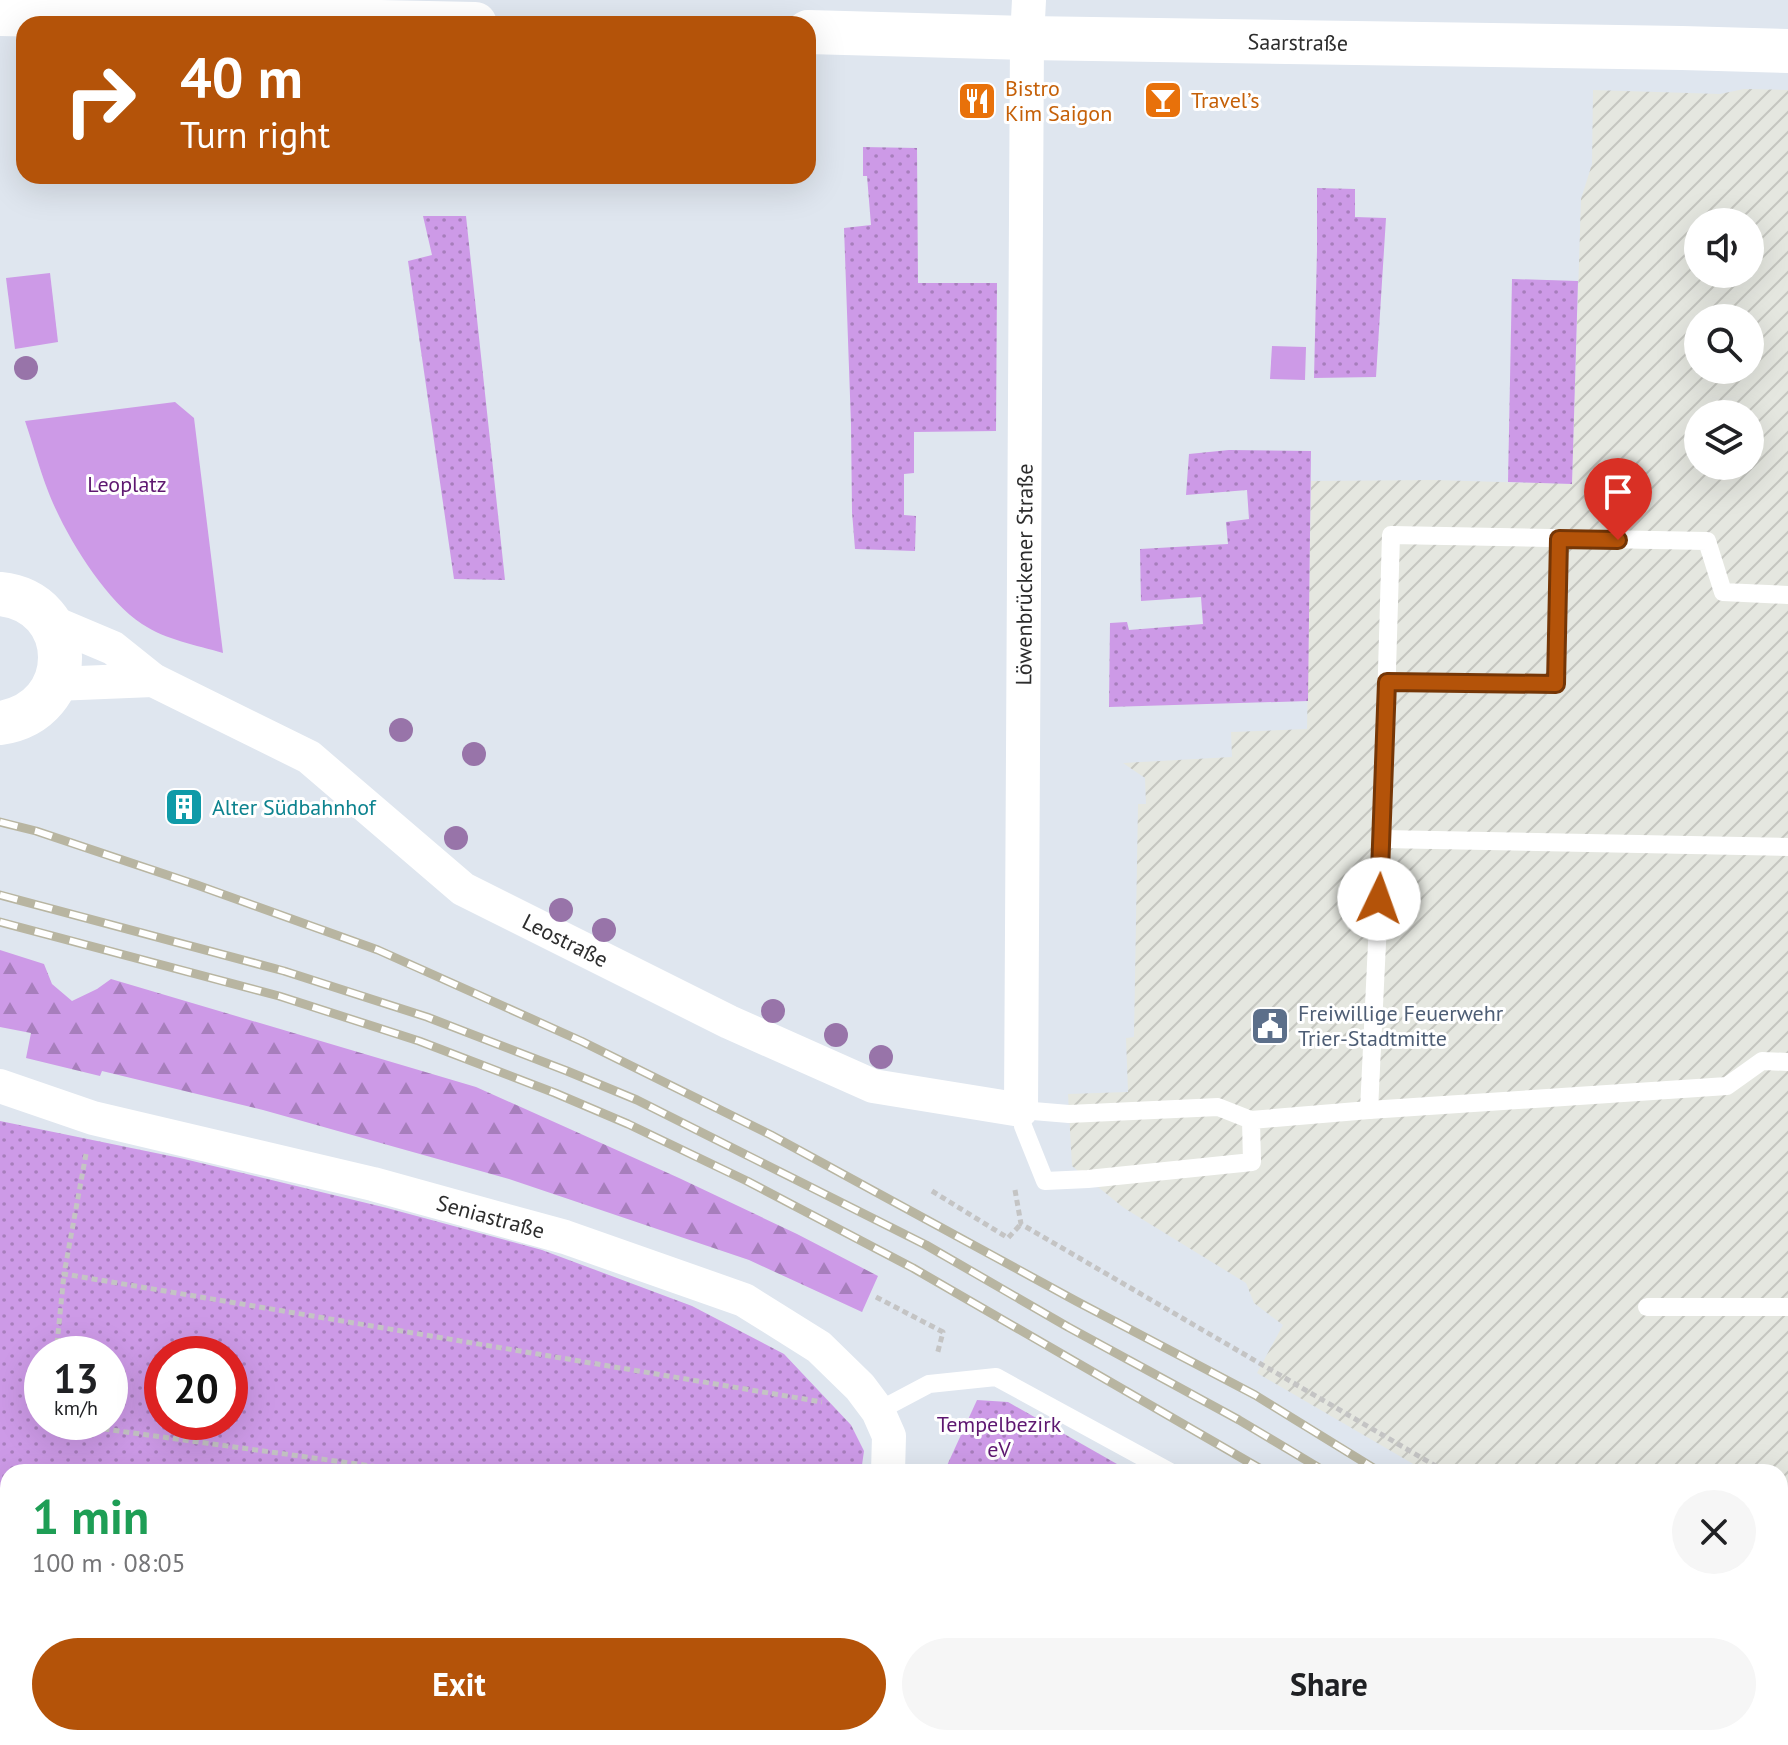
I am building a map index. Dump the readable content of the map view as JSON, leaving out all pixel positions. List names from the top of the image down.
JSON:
{
  "streets": {
    "main road": ["Saarstraße"],
    "street": ["Löwenbrückener Straße", "Leostraße", "Seniastraße"]
  },
  "crossings": [
    ["Saarstraße", "Löwenbrückener Straße"],
    ["Löwenbrückener Straße", "Leostraße"]
  ],
  "parks": ["Leoplatz", "Tempelbezirk eV"],
  "places": {
    "bar": ["Travel’s"],
    "restaurant": ["Bistro Kim Saigon"],
    "building": ["Alter Südbahnhof"],
    "public building": ["Freiwillige Feuerwehr Trier-Stadtmitte"]
  },
  "page": {
    "turn": ["40 m", "Turn right"],
    "speed": "13 km/h",
    "limit": "20",
    "heading": ["1 min", "100 m · 08:05"],
    "buttons": ["Exit", "Share"]
  }
}
